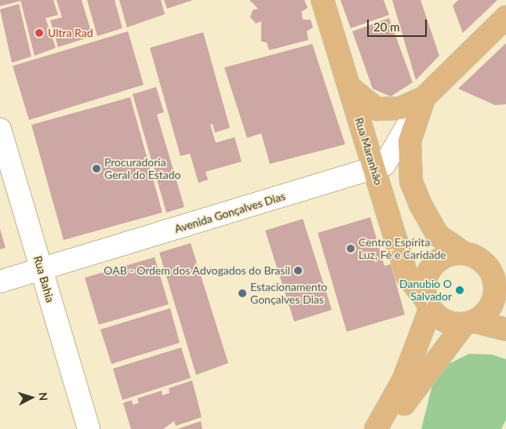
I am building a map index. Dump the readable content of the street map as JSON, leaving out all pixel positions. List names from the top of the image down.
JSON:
{
  "streets": {
    "main road": ["Rua Maranhão"],
    "street": ["Avenida Gonçalves Dias", "Rua Bahia"]
  },
  "crossings": [
    ["Rua Maranhão", "Avenida Gonçalves Dias"],
    ["Avenida Gonçalves Dias", "Rua Bahia"]
  ],
  "places": [
    "Ultra Rad",
    "Procuradoria Geral do Estado",
    "Centro Espírita Luz, Fé e Caridade",
    "OAB - Ordem dos Advogados do Brasil",
    "Danubio O Salvador",
    "Estacionamento Gonçalves Dias"
  ],
  "scale_bar": "20 m",
  "north": "right"
}
